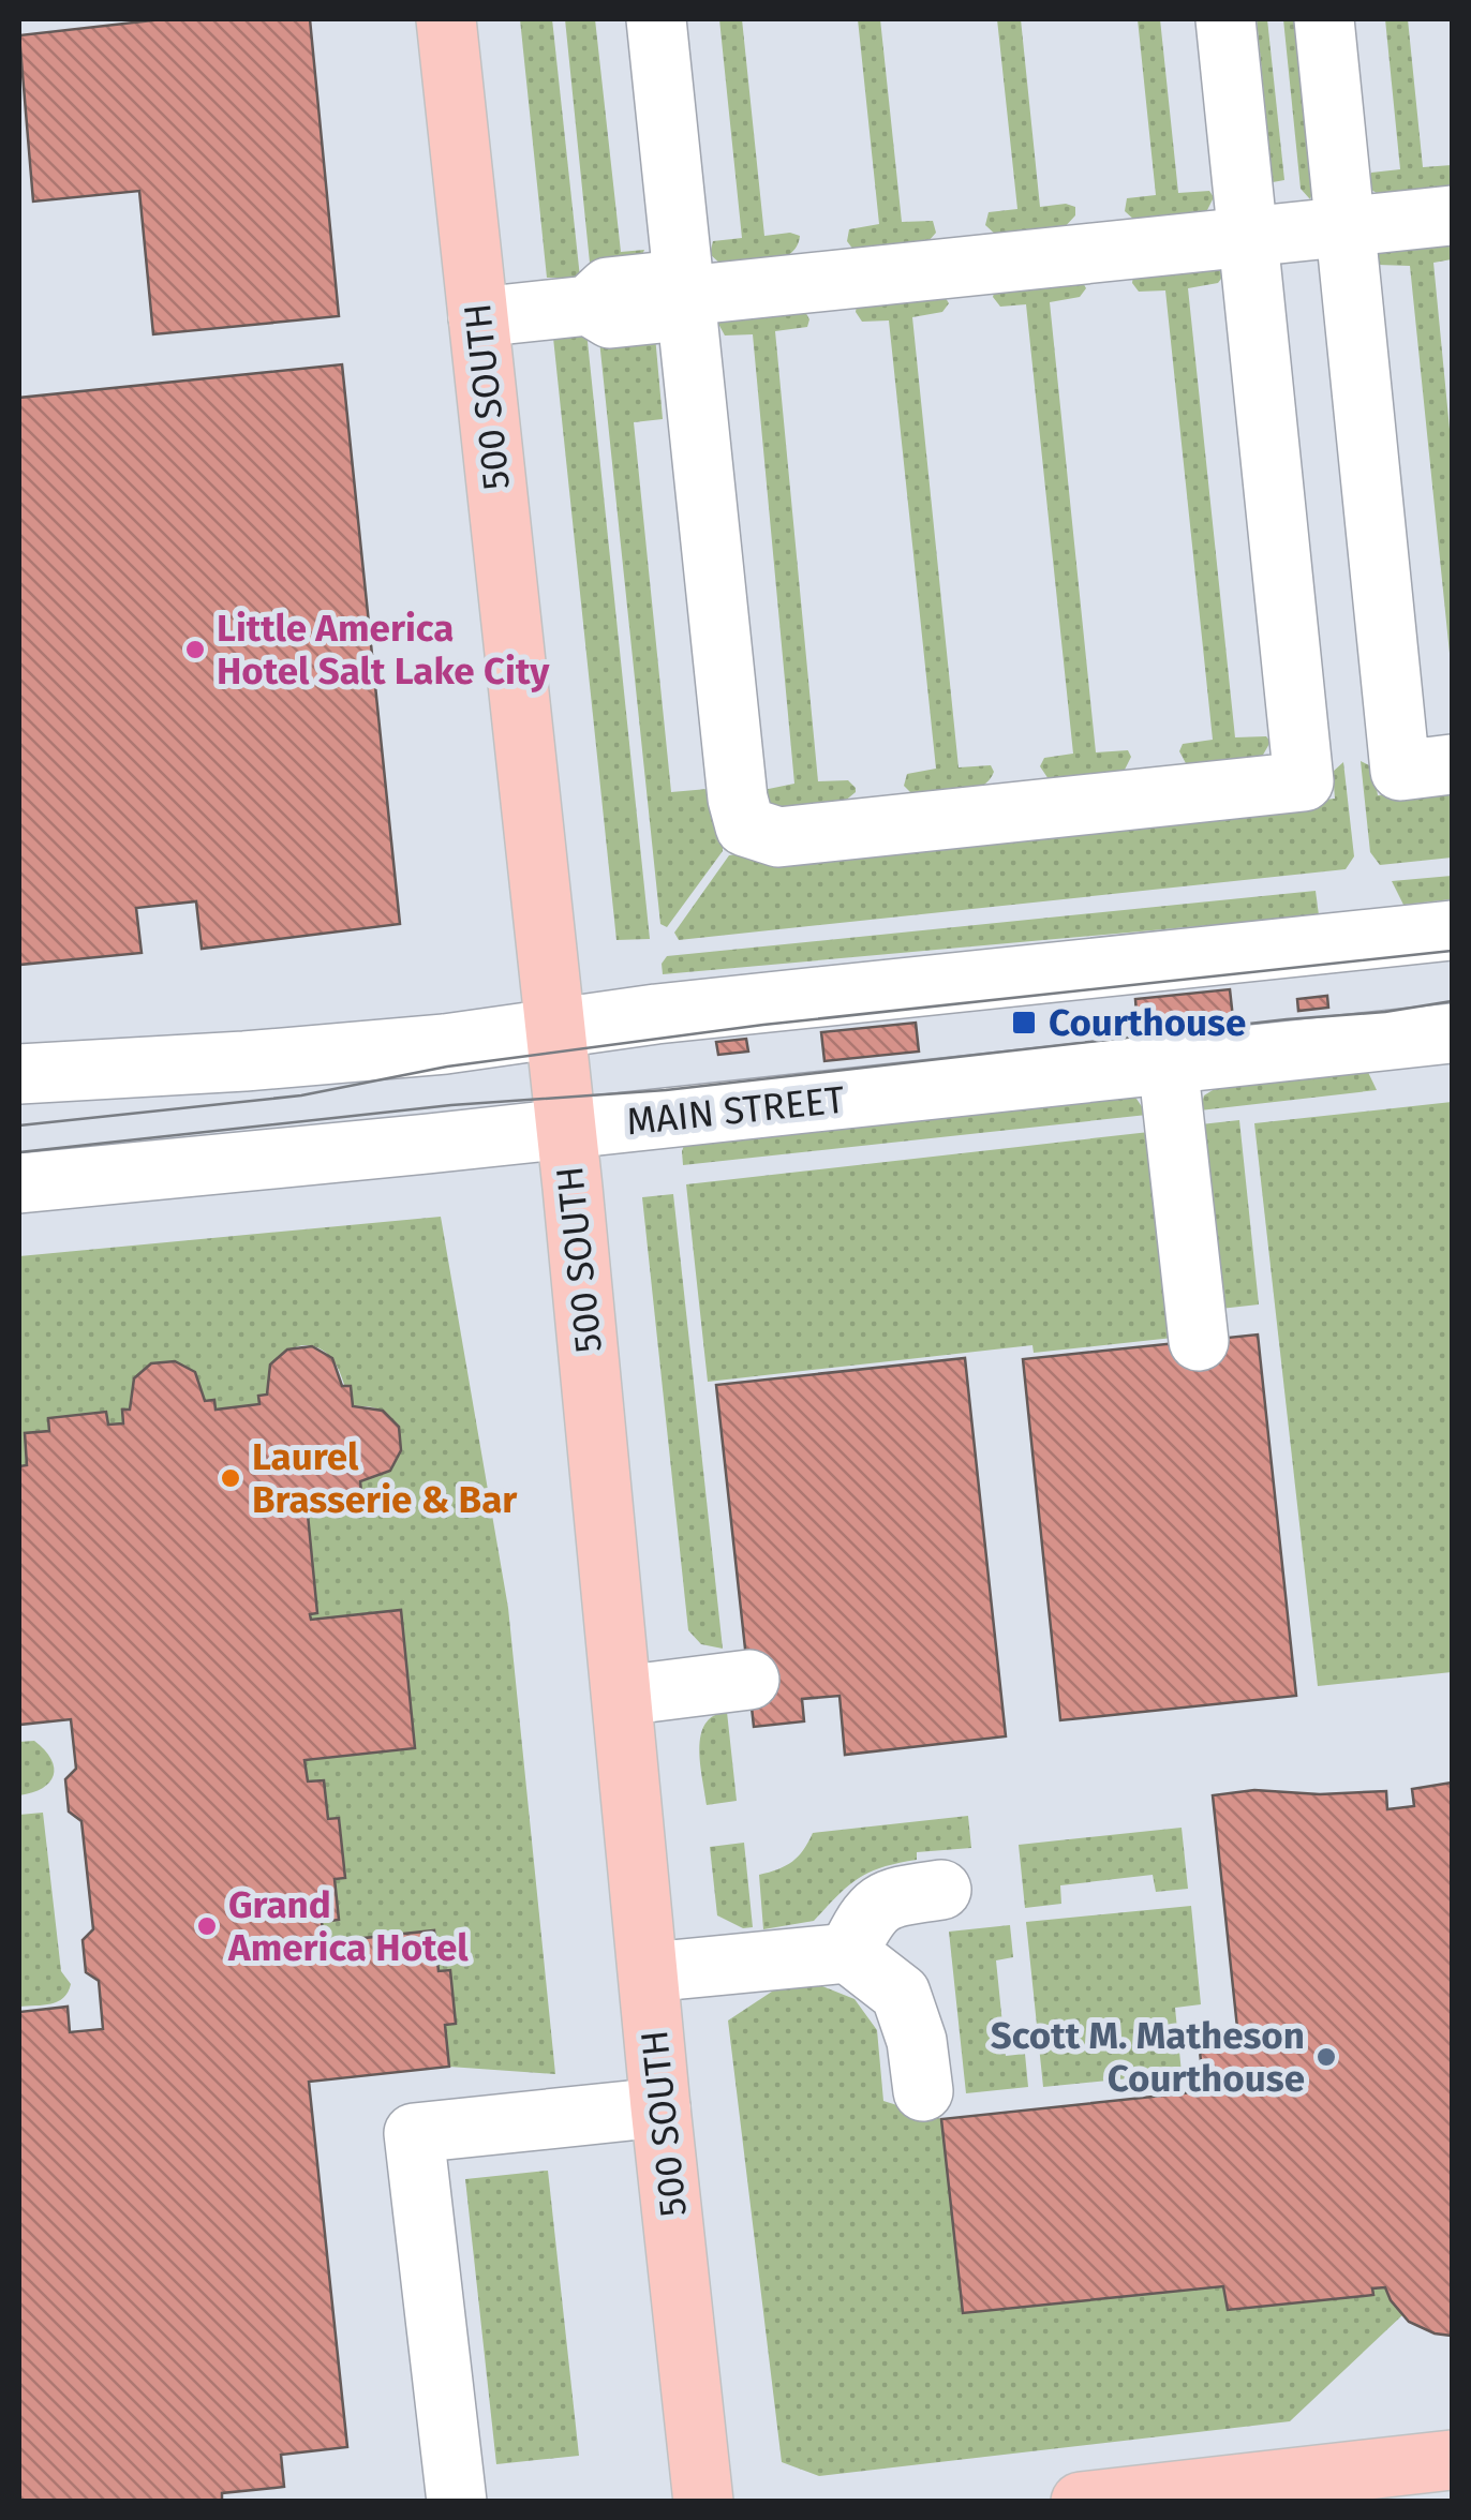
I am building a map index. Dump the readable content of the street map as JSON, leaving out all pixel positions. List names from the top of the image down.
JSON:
{
  "streets": {
    "main road": ["500 SOUTH"],
    "street": ["MAIN STREET"]
  },
  "crossings": [
    ["500 SOUTH", "MAIN STREET"]
  ],
  "places": {
    "other": [
      "Little America Hotel Salt Lake City",
      "Laurel Brasserie & Bar",
      "Grand America Hotel",
      "Scott M. Matheson Courthouse"
    ],
    "transit": ["Courthouse"]
  }
}
